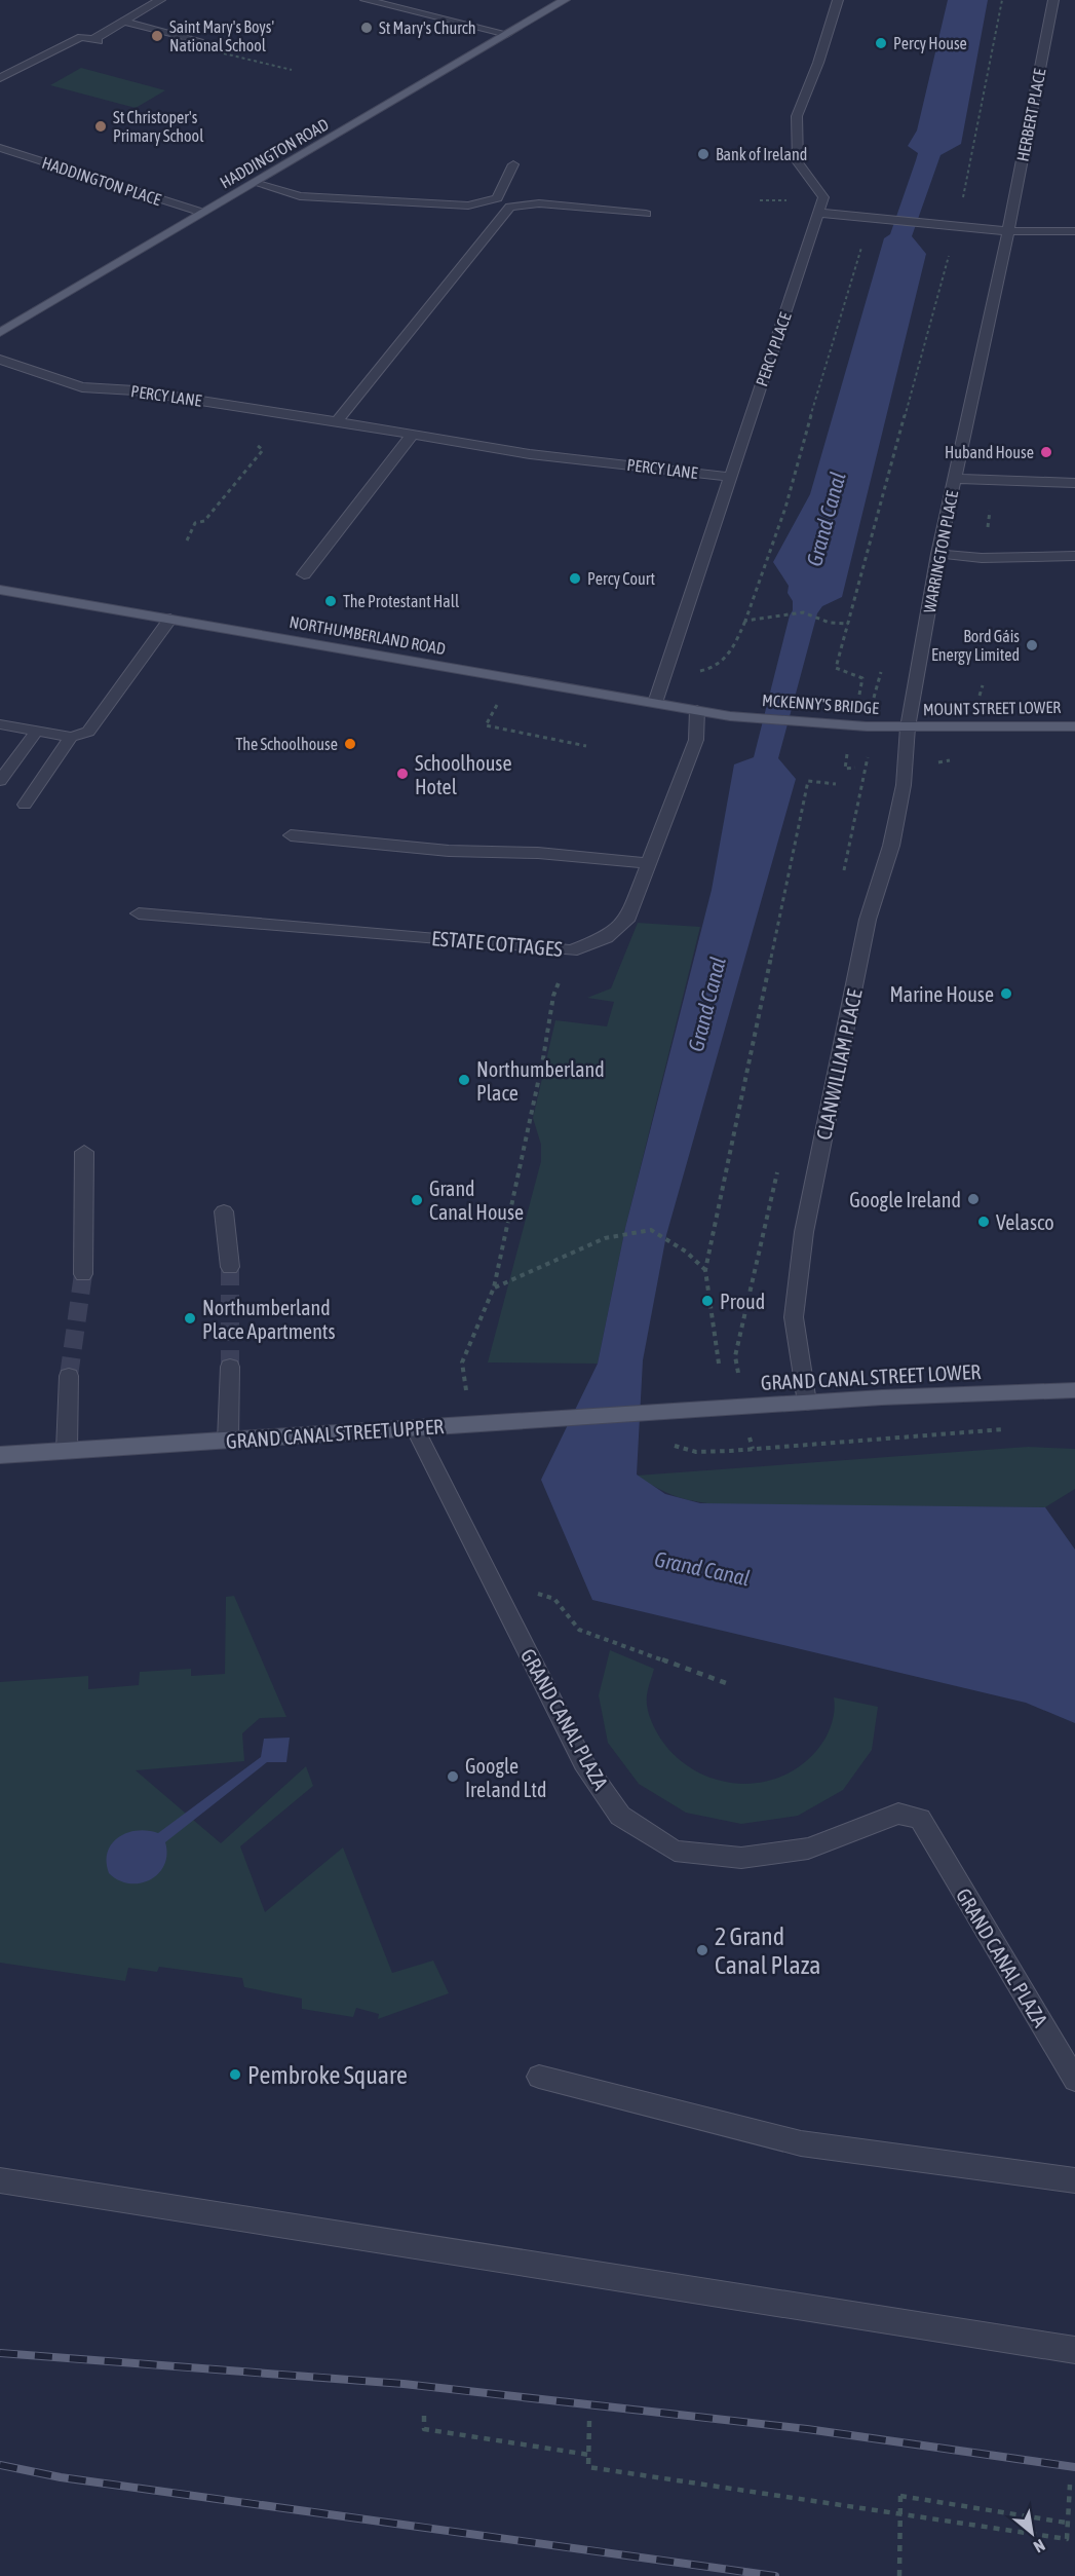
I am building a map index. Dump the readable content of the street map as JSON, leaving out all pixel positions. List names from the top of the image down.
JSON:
{
  "streets": {
    "main road": [
      "HADDINGTON ROAD",
      "NORTHUMBERLAND ROAD",
      "MCKENNY'S BRIDGE",
      "MOUNT STREET LOWER",
      "GRAND CANAL STREET LOWER",
      "GRAND CANAL STREET UPPER"
    ],
    "street": [
      "HERBERT PLACE",
      "HADDINGTON PLACE",
      "PERCY PLACE",
      "PERCY LANE",
      "WARRINGTON PLACE",
      "ESTATE COTTAGES",
      "CLANWILLIAM PLACE",
      "GRAND CANAL PLAZA"
    ]
  },
  "crossings": [
    ["HERBERT PLACE", "WARRINGTON PLACE"],
    ["HADDINGTON ROAD", "HADDINGTON PLACE"],
    ["PERCY PLACE", "PERCY LANE"],
    ["PERCY PLACE", "NORTHUMBERLAND ROAD"],
    ["WARRINGTON PLACE", "MCKENNY'S BRIDGE"],
    ["WARRINGTON PLACE", "MOUNT STREET LOWER"],
    ["WARRINGTON PLACE", "CLANWILLIAM PLACE"],
    ["NORTHUMBERLAND ROAD", "MCKENNY'S BRIDGE"],
    ["NORTHUMBERLAND ROAD", "ESTATE COTTAGES"],
    ["MCKENNY'S BRIDGE", "MOUNT STREET LOWER"],
    ["MCKENNY'S BRIDGE", "CLANWILLIAM PLACE"],
    ["MOUNT STREET LOWER", "CLANWILLIAM PLACE"],
    ["CLANWILLIAM PLACE", "GRAND CANAL STREET LOWER"],
    ["GRAND CANAL STREET LOWER", "GRAND CANAL STREET UPPER"],
    ["GRAND CANAL STREET UPPER", "GRAND CANAL PLAZA"]
  ],
  "water": ["Grand Canal"],
  "places": [
    "St Mary's Church",
    "Saint Mary's Boys' National School",
    "Percy House",
    "St Christoper's Primary School",
    "Bank of Ireland",
    "Huband House",
    "Percy Court",
    "The Protestant Hall",
    "Bord Gáis Energy Limited",
    "The Schoolhouse",
    "Schoolhouse Hotel",
    "Marine House",
    "Northumberland Place",
    "Google Ireland",
    "Grand Canal House",
    "Velasco",
    "Proud",
    "Northumberland Place Apartments",
    "Google Ireland Ltd",
    "2 Grand Canal Plaza",
    "Pembroke Square"
  ],
  "north": "bottom right"
}
